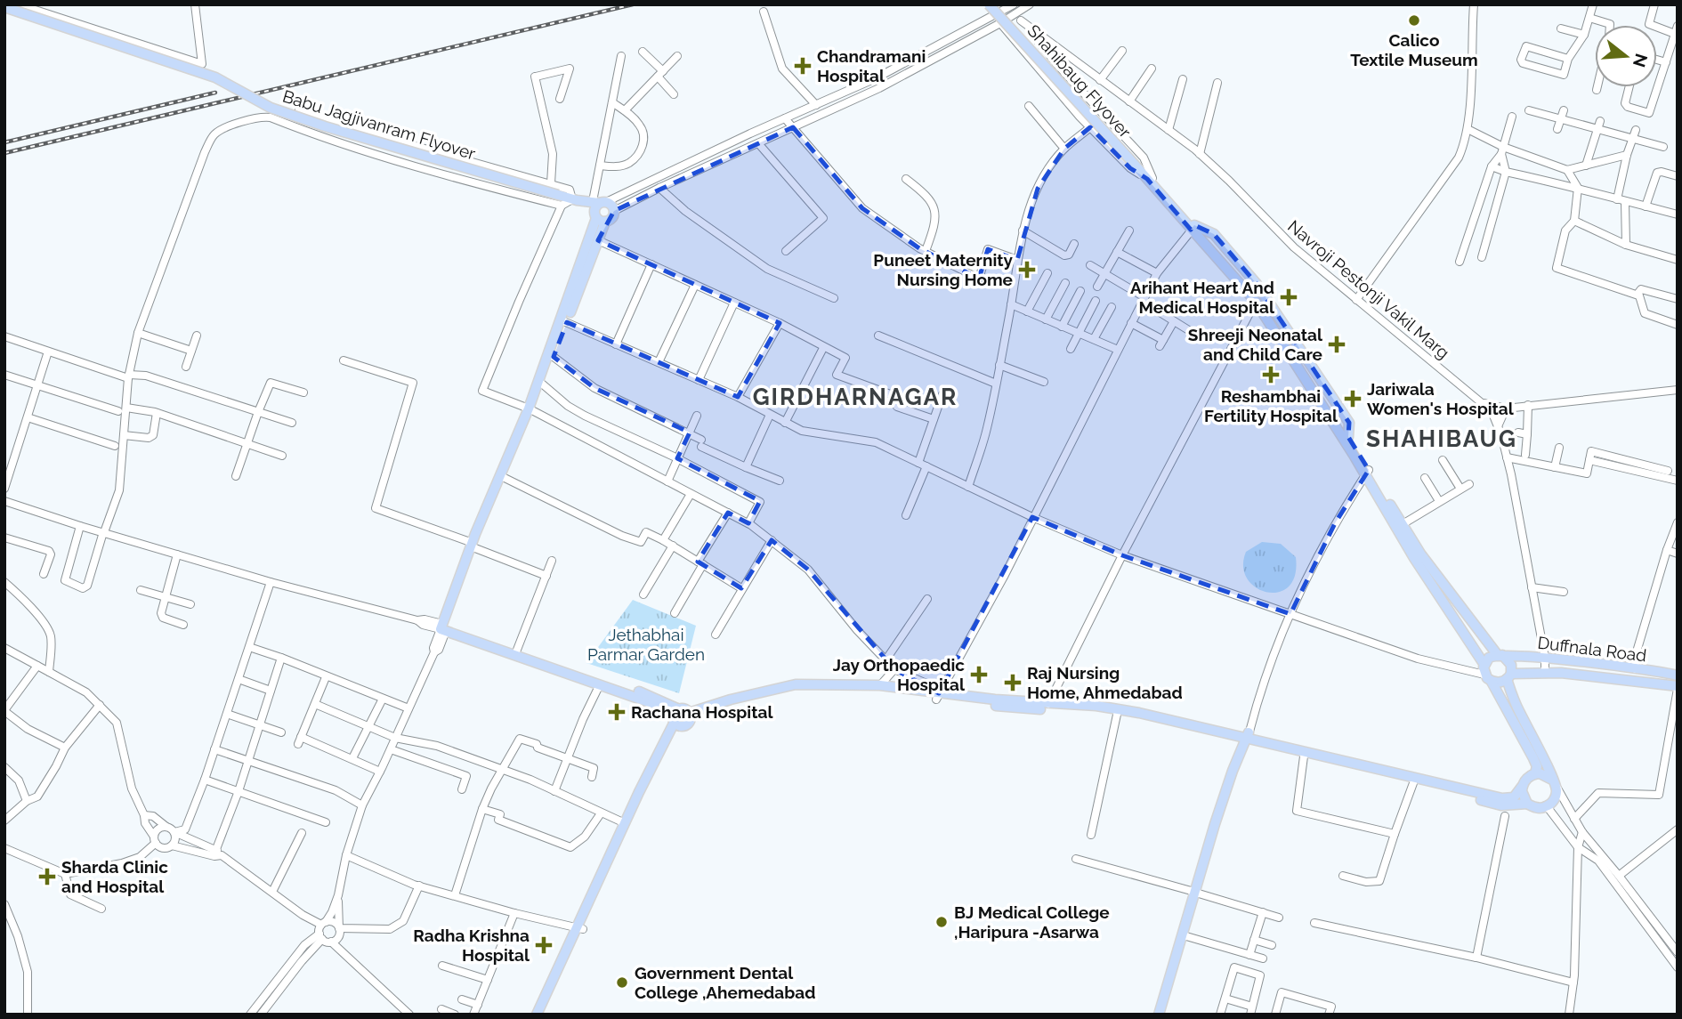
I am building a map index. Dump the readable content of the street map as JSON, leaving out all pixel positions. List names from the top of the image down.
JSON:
{
  "streets": {
    "main road": ["Shahibaug Flyover", "Babu Jagjivanram Flyover", "Duffnala Road"],
    "street": ["Navroji Pestonji Vakil Marg"]
  },
  "crossings": [
    ["Navroji Pestonji Vakil Marg", "Duffnala Road"]
  ],
  "districts": ["GIRDHARNAGAR", "SHAHIBAUG"],
  "parks": ["Jethabhai Parmar Garden"],
  "places": {
    "other": ["Calico Textile Museum", "BJ Medical College ,Haripura -Asarwa", "Government Dental College ,Ahemedabad"],
    "health": [
      "Chandramani Hospital",
      "Puneet Maternity Nursing Home",
      "Arihant Heart And Medical Hospital",
      "Shreeji Neonatal and Child Care",
      "Reshambhai Fertility Hospital",
      "Jariwala Women's Hospital",
      "Jay Orthopaedic Hospital",
      "Raj Nursing Home, Ahmedabad",
      "Rachana Hospital",
      "Sharda Clinic and Hospital",
      "Radha Krishna Hospital"
    ]
  },
  "north": "right"
}
